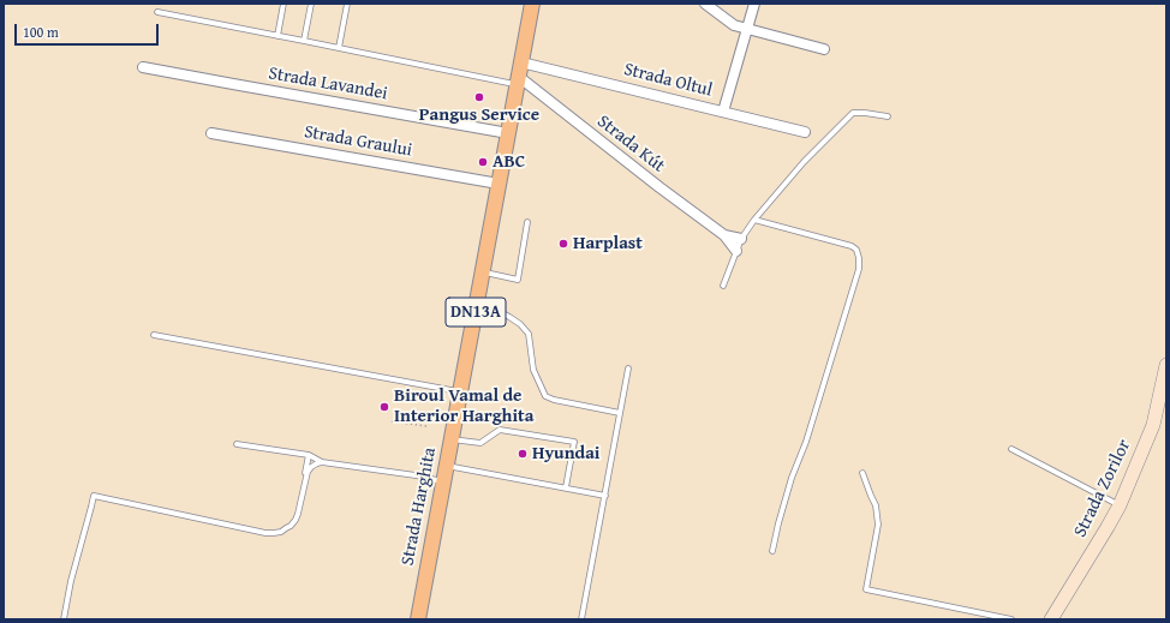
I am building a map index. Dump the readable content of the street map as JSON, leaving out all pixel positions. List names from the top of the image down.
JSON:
{
  "streets": {
    "main road": ["DN13A", "Strada Harghita"],
    "street": [
      "Strada Oltul",
      "Strada Lavandei",
      "Strada Graului",
      "Strada Kút",
      "Strada Zorilor"
    ]
  },
  "crossings": [
    ["Strada Oltul", "Strada Kút"],
    ["Strada Oltul", "Strada Harghita"],
    ["Strada Lavandei", "Strada Harghita"],
    ["Strada Graului", "Strada Harghita"],
    ["Strada Kút", "Strada Harghita"]
  ],
  "places": [
    "Pangus Service",
    "ABC",
    "Harplast",
    "Biroul Vamal de Interior Harghita",
    "Hyundai"
  ],
  "scale_bar": "100 m"
}
